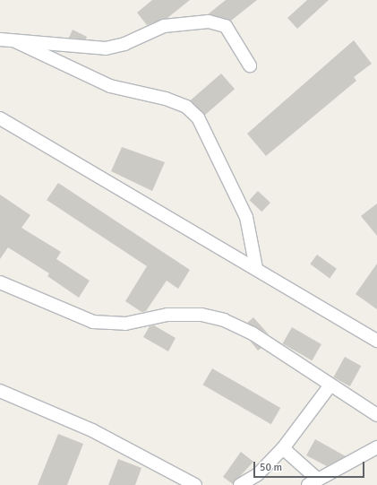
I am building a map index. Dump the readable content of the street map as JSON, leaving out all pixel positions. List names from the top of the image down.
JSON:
{
  "scale_bar": "50 m"
}
